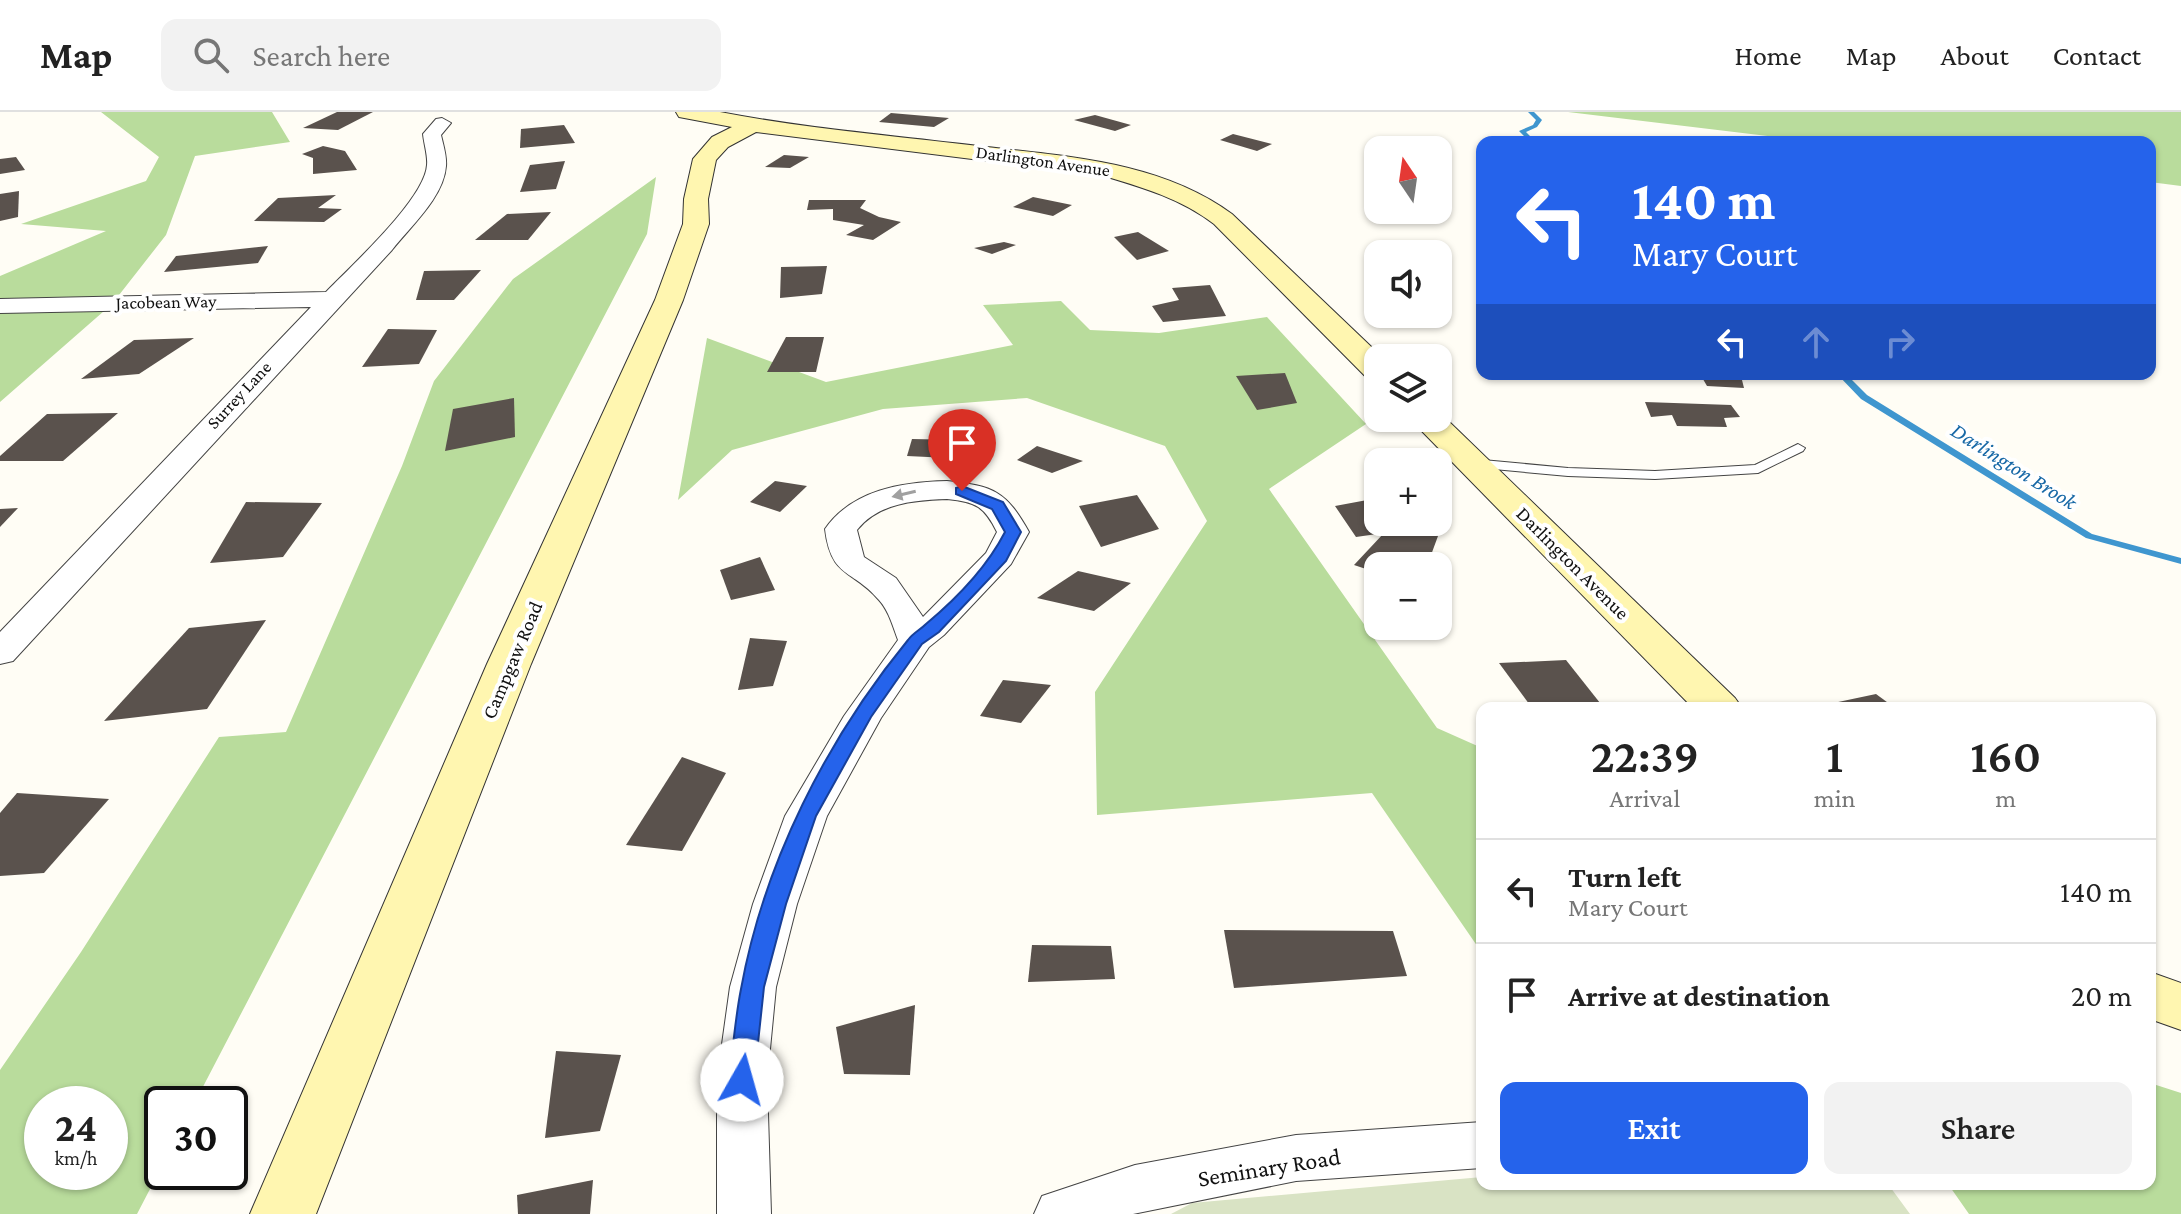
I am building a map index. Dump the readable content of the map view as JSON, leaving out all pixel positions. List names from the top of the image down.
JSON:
{
  "streets": {
    "main road": ["Darlington Avenue", "Campgaw Road"],
    "street": ["Jacobean Way", "Surrey Lane", "Seminary Road"]
  },
  "crossings": [
    ["Darlington Avenue", "Campgaw Road"],
    ["Jacobean Way", "Surrey Lane"]
  ],
  "water": ["Darlington Brook"],
  "north": "top",
  "page": {
    "header": "Map",
    "search": "Search here",
    "nav": [
      "Home",
      "Map",
      "About",
      "Contact"
    ],
    "map_buttons": ["+", "−"],
    "turn": ["140 m", "Mary Court"],
    "eta": [
      "22:39",
      "Arrival",
      "1",
      "min",
      "160",
      "m"
    ],
    "list": [
      {
        "name": "Turn left",
        "note": "Mary Court",
        "value": "140 m"
      },
      {
        "name": "Arrive at destination",
        "value": "20 m"
      }
    ],
    "buttons": ["Exit", "Share"],
    "speed": "24 km/h",
    "limit": "30"
  }
}
